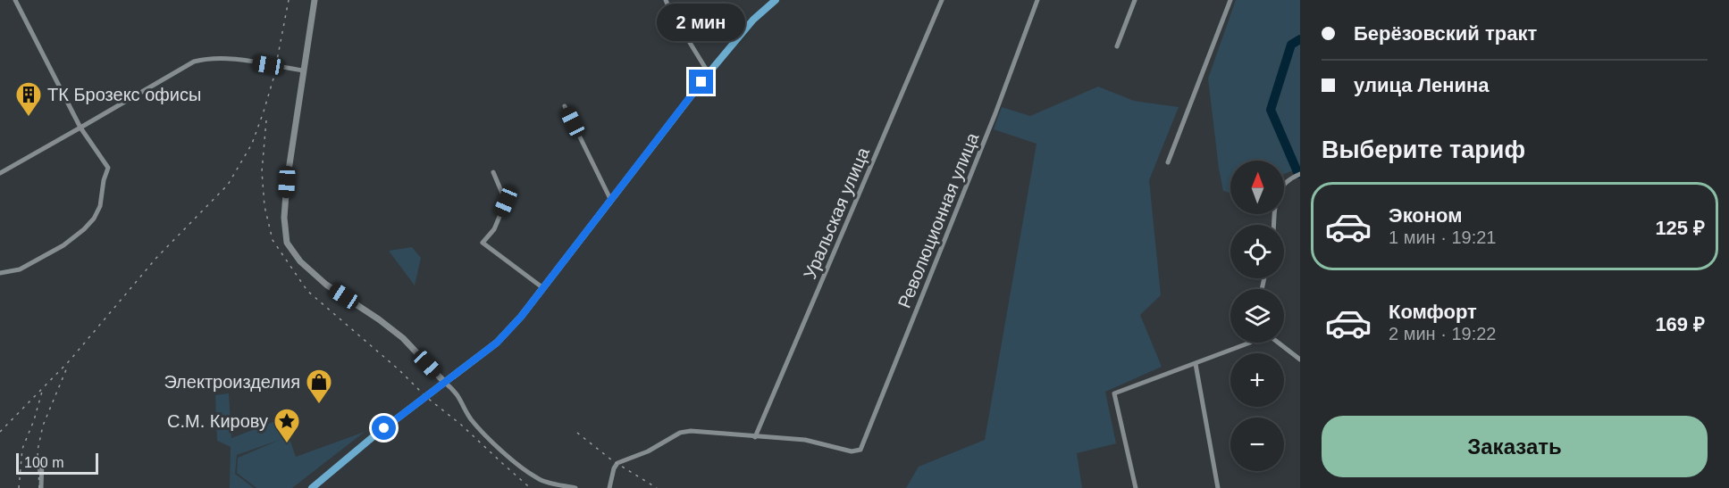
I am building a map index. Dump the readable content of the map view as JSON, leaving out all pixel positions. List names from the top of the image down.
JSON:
{
  "streets": {
    "street": ["Уральская улица", "Революционная улица"]
  },
  "crossings": [
    ["Уральская улица", "Революционная улица"]
  ],
  "places": {
    "building": ["ТК Брозекс офисы"],
    "shop": ["Электроизделия"],
    "place": ["С.М. Кирову"]
  },
  "scale_bar": "100 m",
  "north": "top",
  "page": {
    "banner": ["Берёзовский тракт", "улица Ленина"],
    "bubble": "2 мин",
    "heading": "Выберите тариф",
    "map_buttons": ["+", "−"],
    "list": [
      {
        "name": "Эконом",
        "note": "1 мин · 19:21",
        "value": "125 ₽"
      },
      {
        "name": "Комфорт",
        "note": "2 мин · 19:22",
        "value": "169 ₽"
      }
    ],
    "buttons": "Заказать",
    "scale": "100 m"
  }
}
